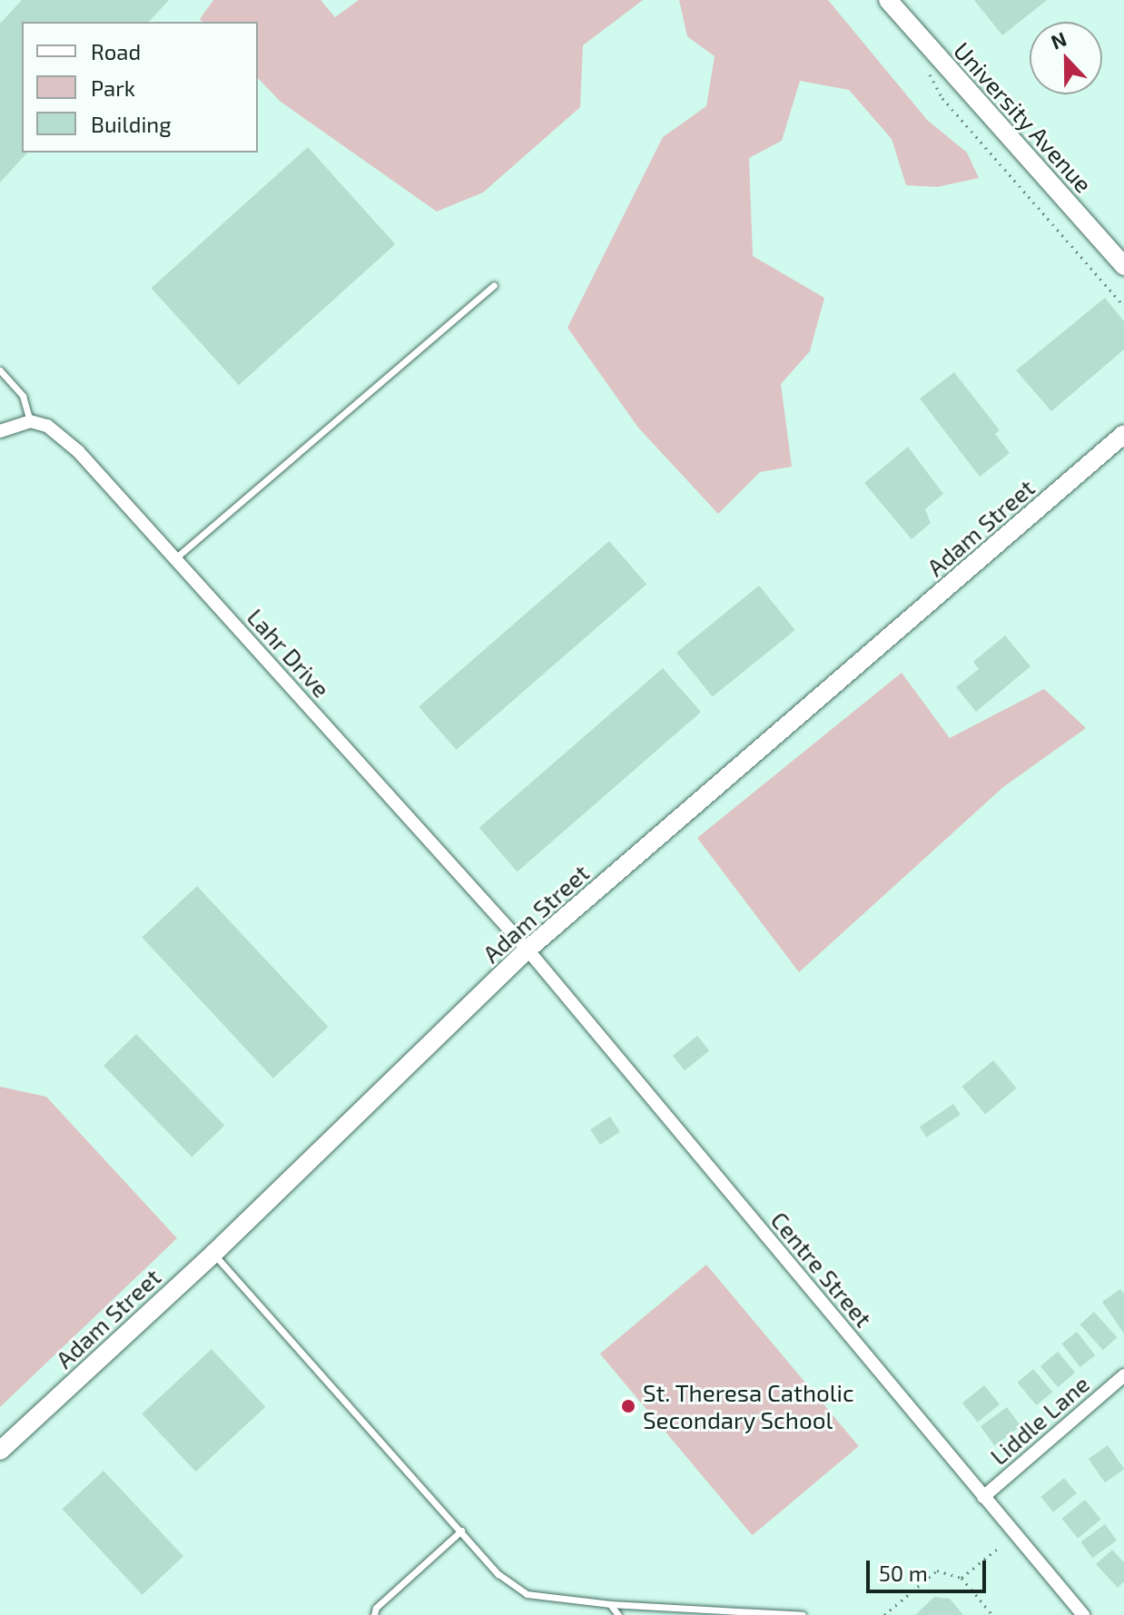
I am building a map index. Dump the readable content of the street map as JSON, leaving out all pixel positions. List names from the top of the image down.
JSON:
{
  "streets": {
    "street": [
      "University Avenue",
      "Adam Street",
      "Lahr Drive",
      "Centre Street",
      "Liddle Lane"
    ]
  },
  "crossings": [
    ["Adam Street", "Lahr Drive"],
    ["Adam Street", "Centre Street"],
    ["Lahr Drive", "Centre Street"],
    ["Centre Street", "Liddle Lane"]
  ],
  "places": ["St. Theresa Catholic Secondary School"],
  "legend": ["Road", "Park", "Building"],
  "scale_bar": "50 m",
  "north": "top"
}
